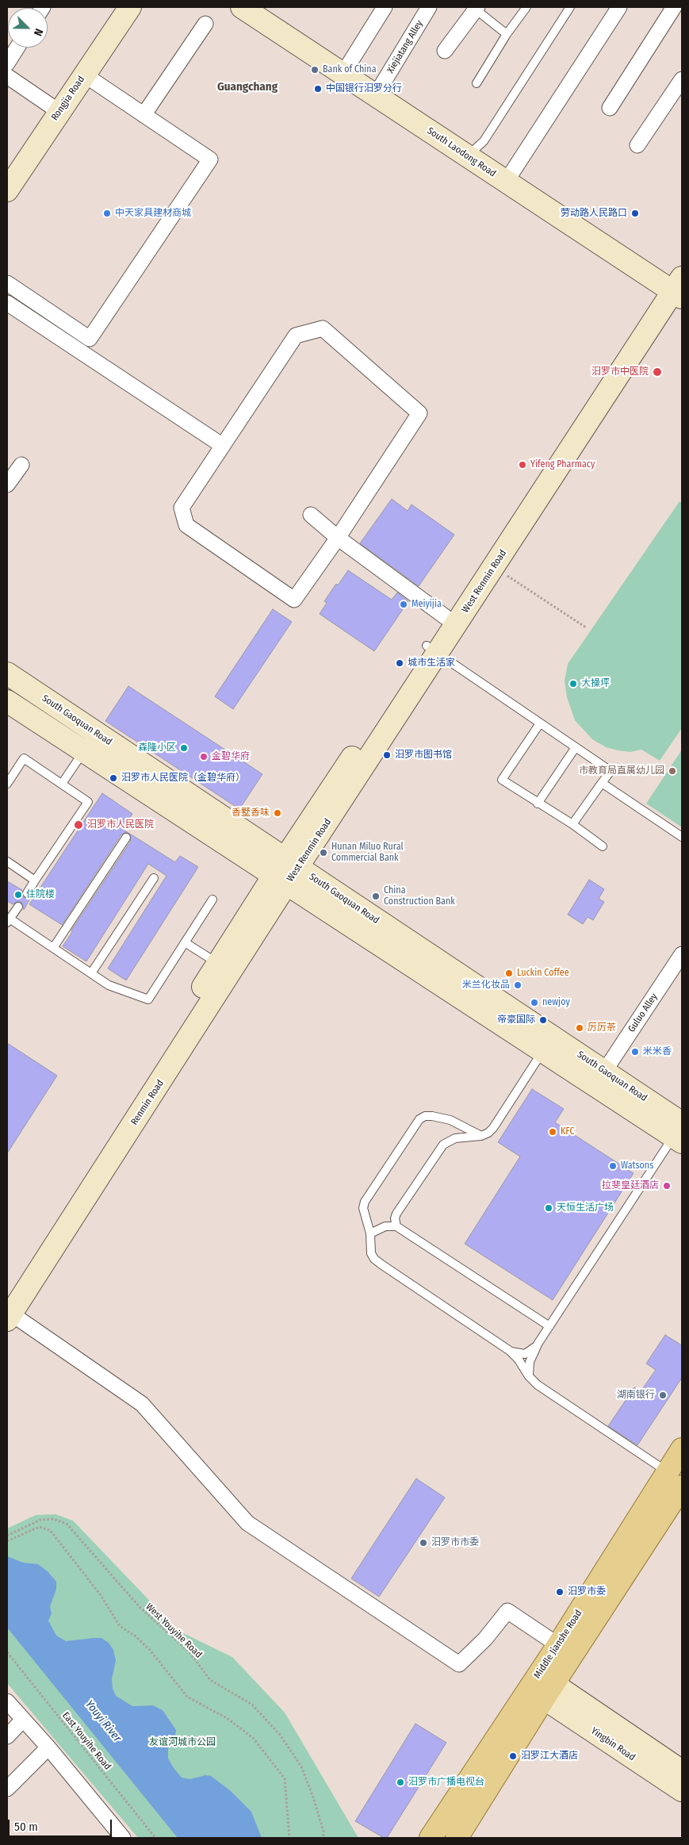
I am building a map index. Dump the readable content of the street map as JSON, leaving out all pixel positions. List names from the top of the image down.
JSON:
{
  "streets": {
    "main road": ["Middle Jianshe Road"],
    "street": [
      "Xiejiatang Alley",
      "Rongjia Road",
      "South Laodong Road",
      "West Renmin Road",
      "South Gaoquan Road",
      "Guluo Alley",
      "Renmin Road",
      "Yingbin Road"
    ],
    "path": ["West Youyihe Road", "East Youyihe Road"]
  },
  "crossings": [
    ["Xiejiatang Alley", "South Laodong Road"],
    ["South Laodong Road", "West Renmin Road"],
    ["West Renmin Road", "South Gaoquan Road"],
    ["West Renmin Road", "Renmin Road"],
    ["South Gaoquan Road", "Guluo Alley"],
    ["South Gaoquan Road", "Renmin Road"],
    ["Middle Jianshe Road", "Yingbin Road"]
  ],
  "districts": ["Guangchang"],
  "water": ["Youyi River"],
  "parks": ["友谊河城市公园"],
  "places": [
    "Bank of China",
    "中国银行汨罗分行",
    "中天家具建材商城",
    "劳动路人民路口",
    "汨罗市中医院",
    "Yifeng Pharmacy",
    "Meiyijia",
    "城市生活家",
    "大操坪",
    "森隆小区",
    "汨罗市图书馆",
    "金碧华府",
    "市教育局直属幼儿园",
    "汨罗市人民医院（金碧华府）",
    "香墅香味",
    "汨罗市人民医院",
    "Hunan Miluo Rural Commercial Bank",
    "住院楼",
    "China Construction Bank",
    "Luckin Coffee",
    "米兰化妆品",
    "newjoy",
    "帝豪国际",
    "厉厉茶",
    "米米香",
    "KFC",
    "Watsons",
    "拉斐皇廷酒店",
    "天恒生活广场",
    "湖南银行",
    "汨罗市市委",
    "汨罗市委",
    "汨罗江大酒店",
    "汨罗市广播电视台"
  ],
  "scale_bar": "50 m",
  "north": "bottom right"
}
